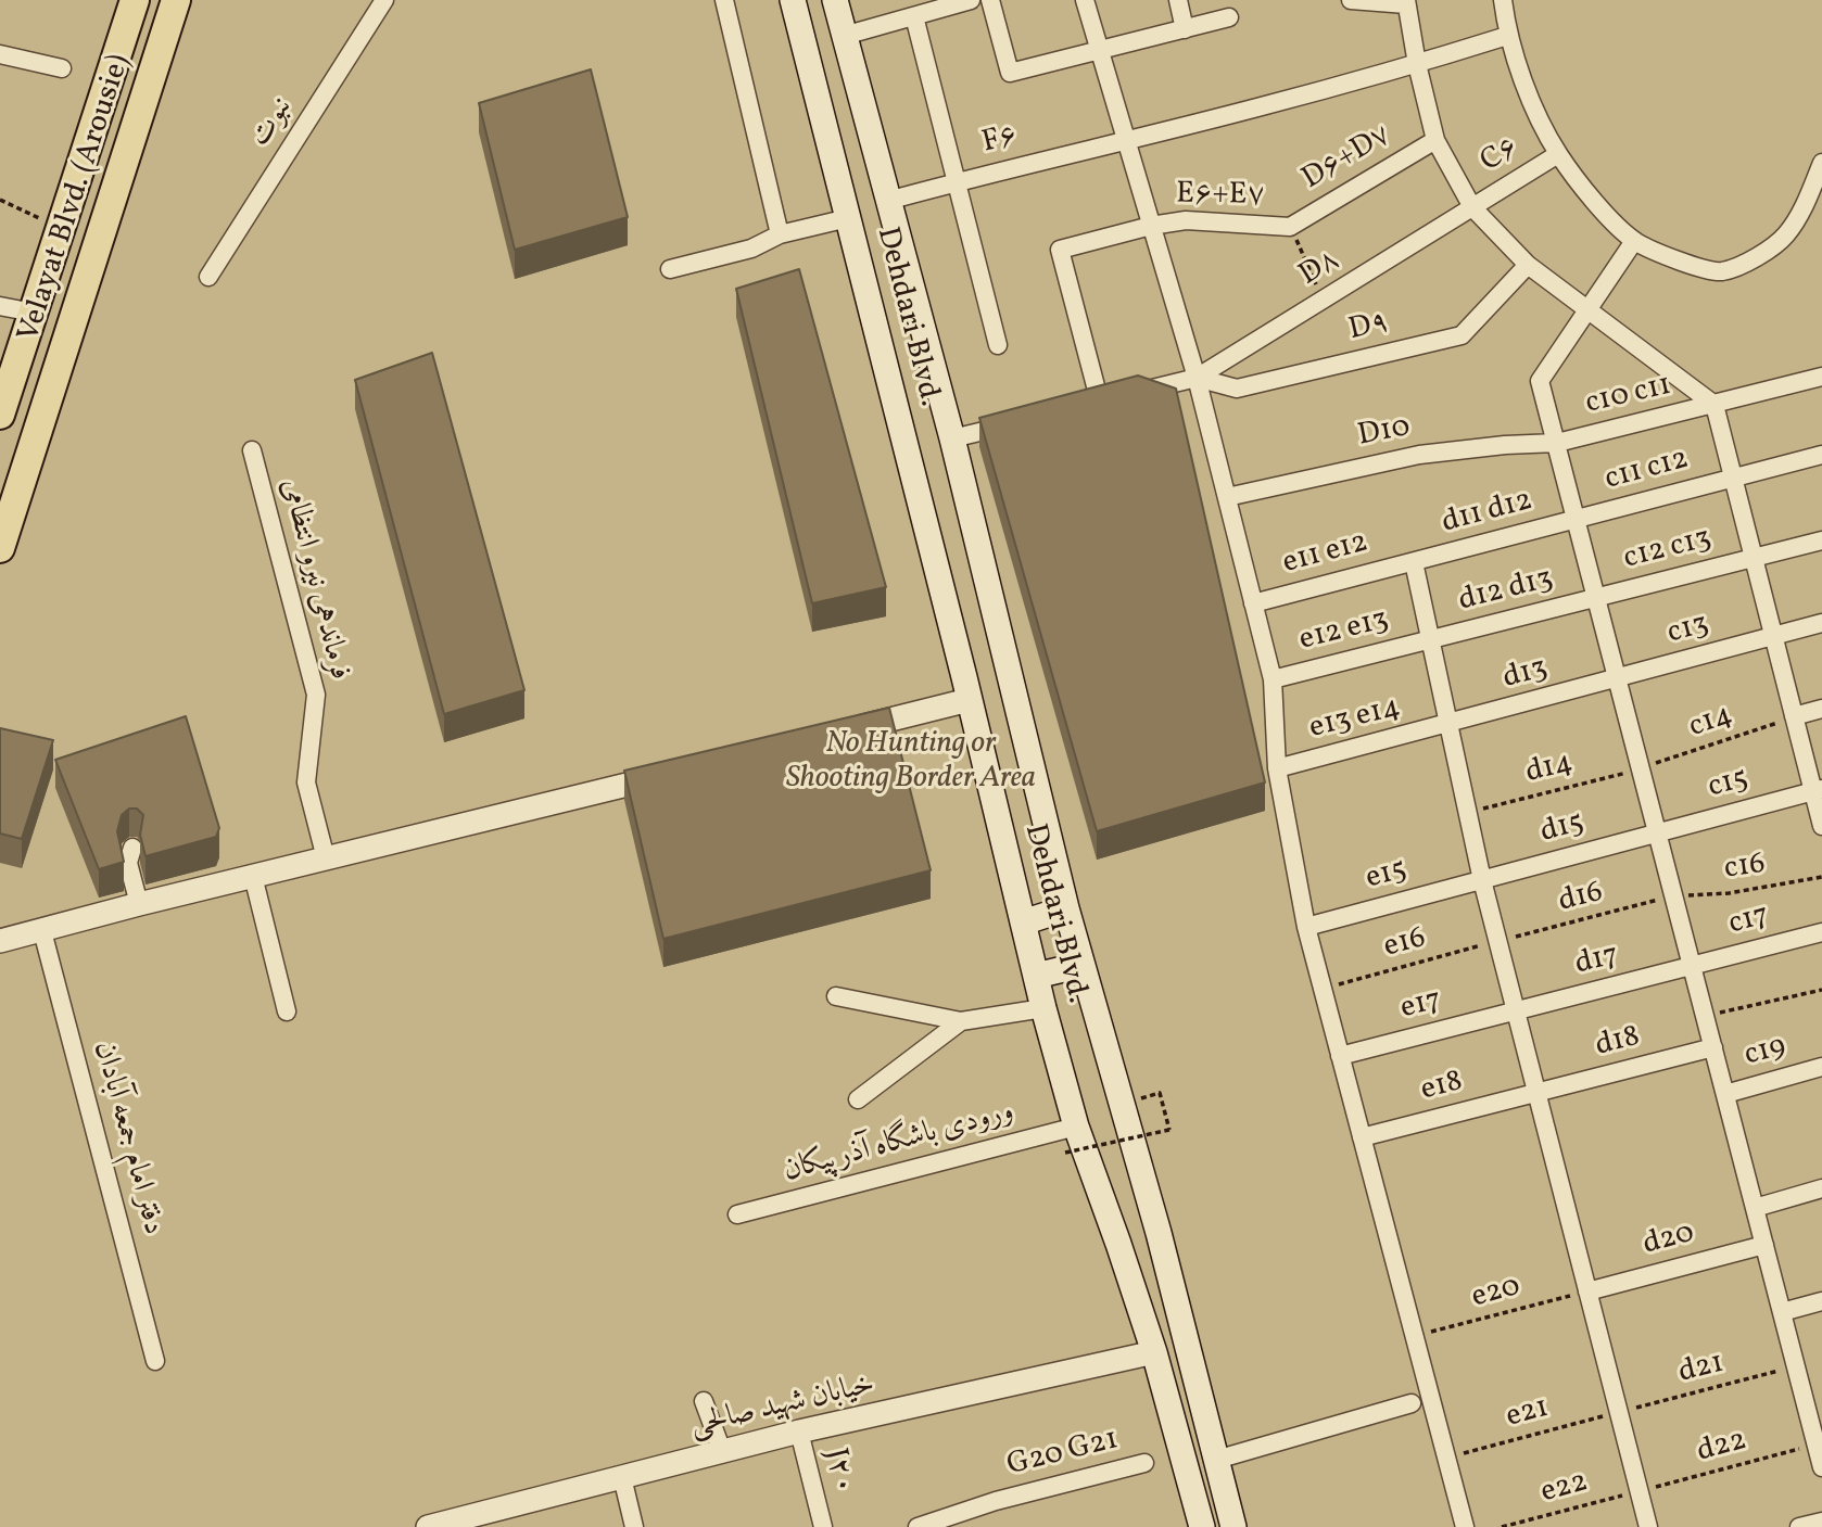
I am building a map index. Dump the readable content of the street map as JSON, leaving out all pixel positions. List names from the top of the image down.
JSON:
{
  "streets": {
    "main road": ["Velayat Blvd. (Arousie)", "Dehdari Blvd."],
    "street": [
      "نبوت",
      "F۶",
      "C۶",
      "D۶+D۷",
      "E۶+E۷",
      "D۸",
      "D۹",
      "c10 c11",
      "D10",
      "c11 c12",
      "d11 d12",
      "c12 c13",
      "e11 e12",
      "فرماندهی نیرو انتظامی",
      "d12 d13",
      "c13",
      "e12 e13",
      "d13",
      "e13 e14",
      "c15",
      "d15",
      "e15",
      "c17",
      "d17",
      "e17",
      "d18",
      "c19",
      "e18",
      "دفتر امام جمعه آبادان",
      "ورودی باشگاه آذرپیکان",
      "d20",
      "خیابان شهید صالحی",
      "G20 G21",
      "J۲۰"
    ],
    "path": [
      "c14",
      "d14",
      "c16",
      "d16",
      "e16",
      "e20",
      "d21",
      "e21",
      "d22",
      "e22"
    ]
  },
  "crossings": [
    ["F۶", "Dehdari Blvd."],
    ["C۶", "D۸"],
    ["D۶+D۷", "E۶+E۷"],
    ["E۶+E۷", "D۸"],
    ["E۶+E۷", "D۹"],
    ["D۸", "D۹"],
    ["Dehdari Blvd.", "ورودی باشگاه آذرپیکان"],
    ["Dehdari Blvd.", "خیابان شهید صالحی"],
    ["c10 c11", "D10"],
    ["c11 c12", "d11 d12"],
    ["d11 d12", "e11 e12"],
    ["c12 c13", "d12 d13"],
    ["d12 d13", "e12 e13"],
    ["c13", "d13"],
    ["d13", "e13 e14"],
    ["c14", "d14"],
    ["c15", "d15"],
    ["d15", "e15"],
    ["c16", "d16"],
    ["d16", "e16"],
    ["c17", "d17"],
    ["d17", "e17"],
    ["d18", "e18"],
    ["d20", "e20"],
    ["d21", "e21"],
    ["خیابان شهید صالحی", "J۲۰"],
    ["d22", "e22"]
  ],
  "parks": ["No Hunting or Shooting Border Area"]
}
